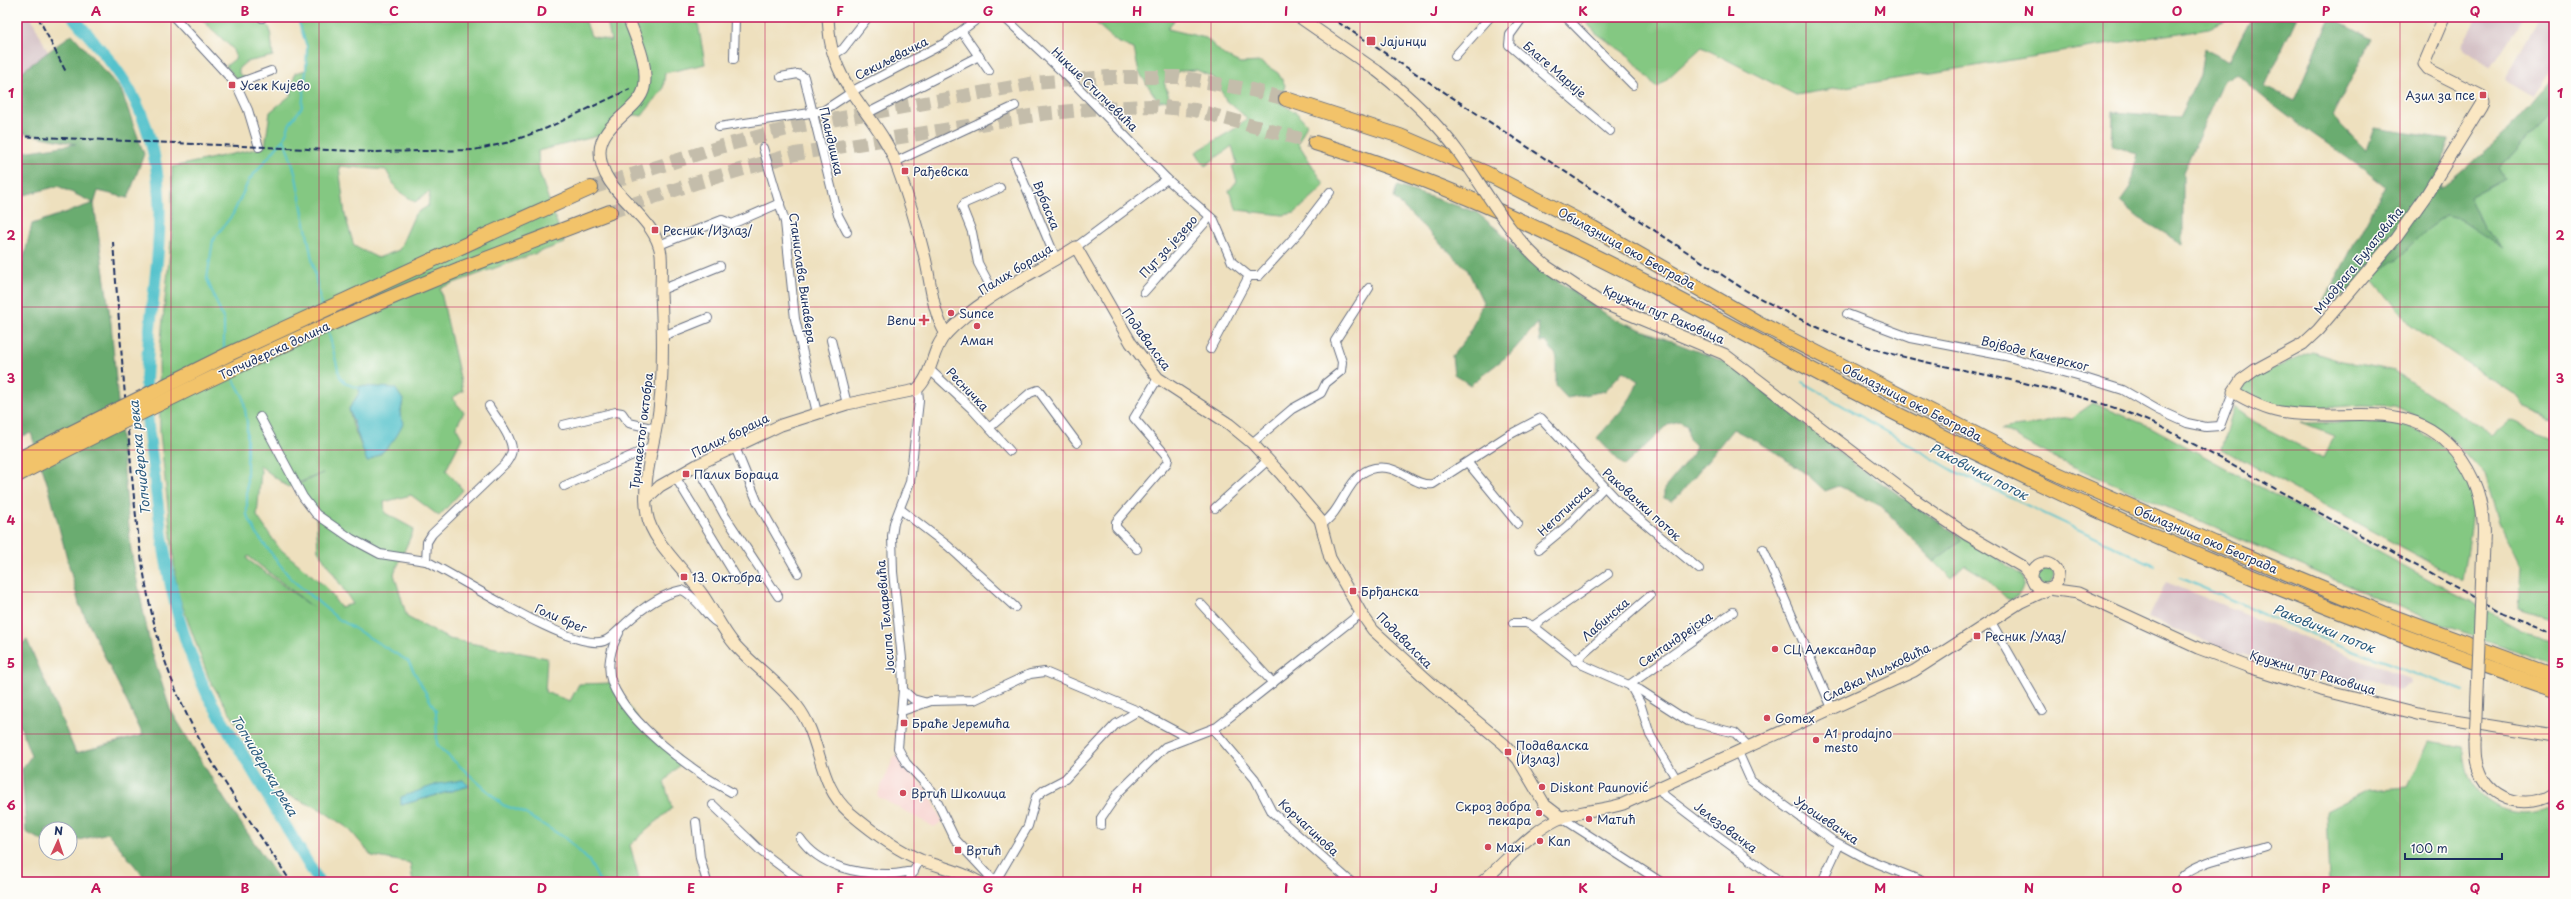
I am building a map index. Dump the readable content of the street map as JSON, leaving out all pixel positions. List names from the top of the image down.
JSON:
{
  "streets": {
    "highway": ["Обилазница око Београда", "Топчидерска долина"],
    "street": [
      "Секиљевачка",
      "Благе Марије",
      "Никше Стипчевића",
      "Пландишка",
      "Врбаска",
      "Пут за језеро",
      "Миодрага Булатовића",
      "Палих бораца",
      "Станислава Винавера",
      "Кружни пут Раковица",
      "Подавалска",
      "Војводе Качерског",
      "Ресничка",
      "Тринаестог октобра",
      "Раковачки поток",
      "Неготинска",
      "Јосипа Теларевића",
      "Голи брег",
      "Лабинска",
      "Сентандрејска",
      "Славка Миљковића",
      "Урошевачка",
      "Корчагинова",
      "Јелезовачка"
    ]
  },
  "crossings": [
    ["Секиљевачка", "Пландишка"],
    ["Никше Стипчевића", "Палих бораца"],
    ["Врбаска", "Палих бораца"],
    ["Миодрага Булатовића", "Војводе Качерског"],
    ["Палих бораца", "Станислава Винавера"],
    ["Палих бораца", "Подавалска"],
    ["Палих бораца", "Ресничка"],
    ["Палих бораца", "Тринаестог октобра"],
    ["Палих бораца", "Јосипа Теларевића"],
    ["Кружни пут Раковица", "Славка Миљковића"],
    ["Подавалска", "Славка Миљковића"],
    ["Тринаестог октобра", "Голи брег"],
    ["Раковачки поток", "Неготинска"],
    ["Славка Миљковића", "Урошевачка"],
    ["Славка Миљковића", "Јелезовачка"]
  ],
  "water": ["Топчидерска река", "Раковички поток"],
  "places": {
    "transit": [
      "Јајинци",
      "Усек Кијево",
      "Азил за псе",
      "Рађевска",
      "Ресник /Излаз/",
      "Палих Бораца",
      "13. Октобра",
      "Брђанска",
      "Ресник /Улаз/",
      "Браће Јеремића",
      "Подавалска (Излаз)",
      "Вртић"
    ],
    "other": [
      "Sunce",
      "Аман",
      "СЦ Александар",
      "Gomex",
      "A1 prodajno mesto",
      "Diskont Paunović",
      "Вртић Школица",
      "Скроз добра пекара",
      "Матић",
      "Kan",
      "Maxi"
    ],
    "health": ["Benu"]
  },
  "scale_bar": "100 m",
  "north": "top",
  "grid": {
    "columns": [
      "A",
      "B",
      "C",
      "D",
      "E",
      "F",
      "G",
      "H",
      "I",
      "J",
      "K",
      "L",
      "M",
      "N",
      "O",
      "P",
      "Q"
    ],
    "rows": [
      "1",
      "2",
      "3",
      "4",
      "5",
      "6"
    ]
  }
}
